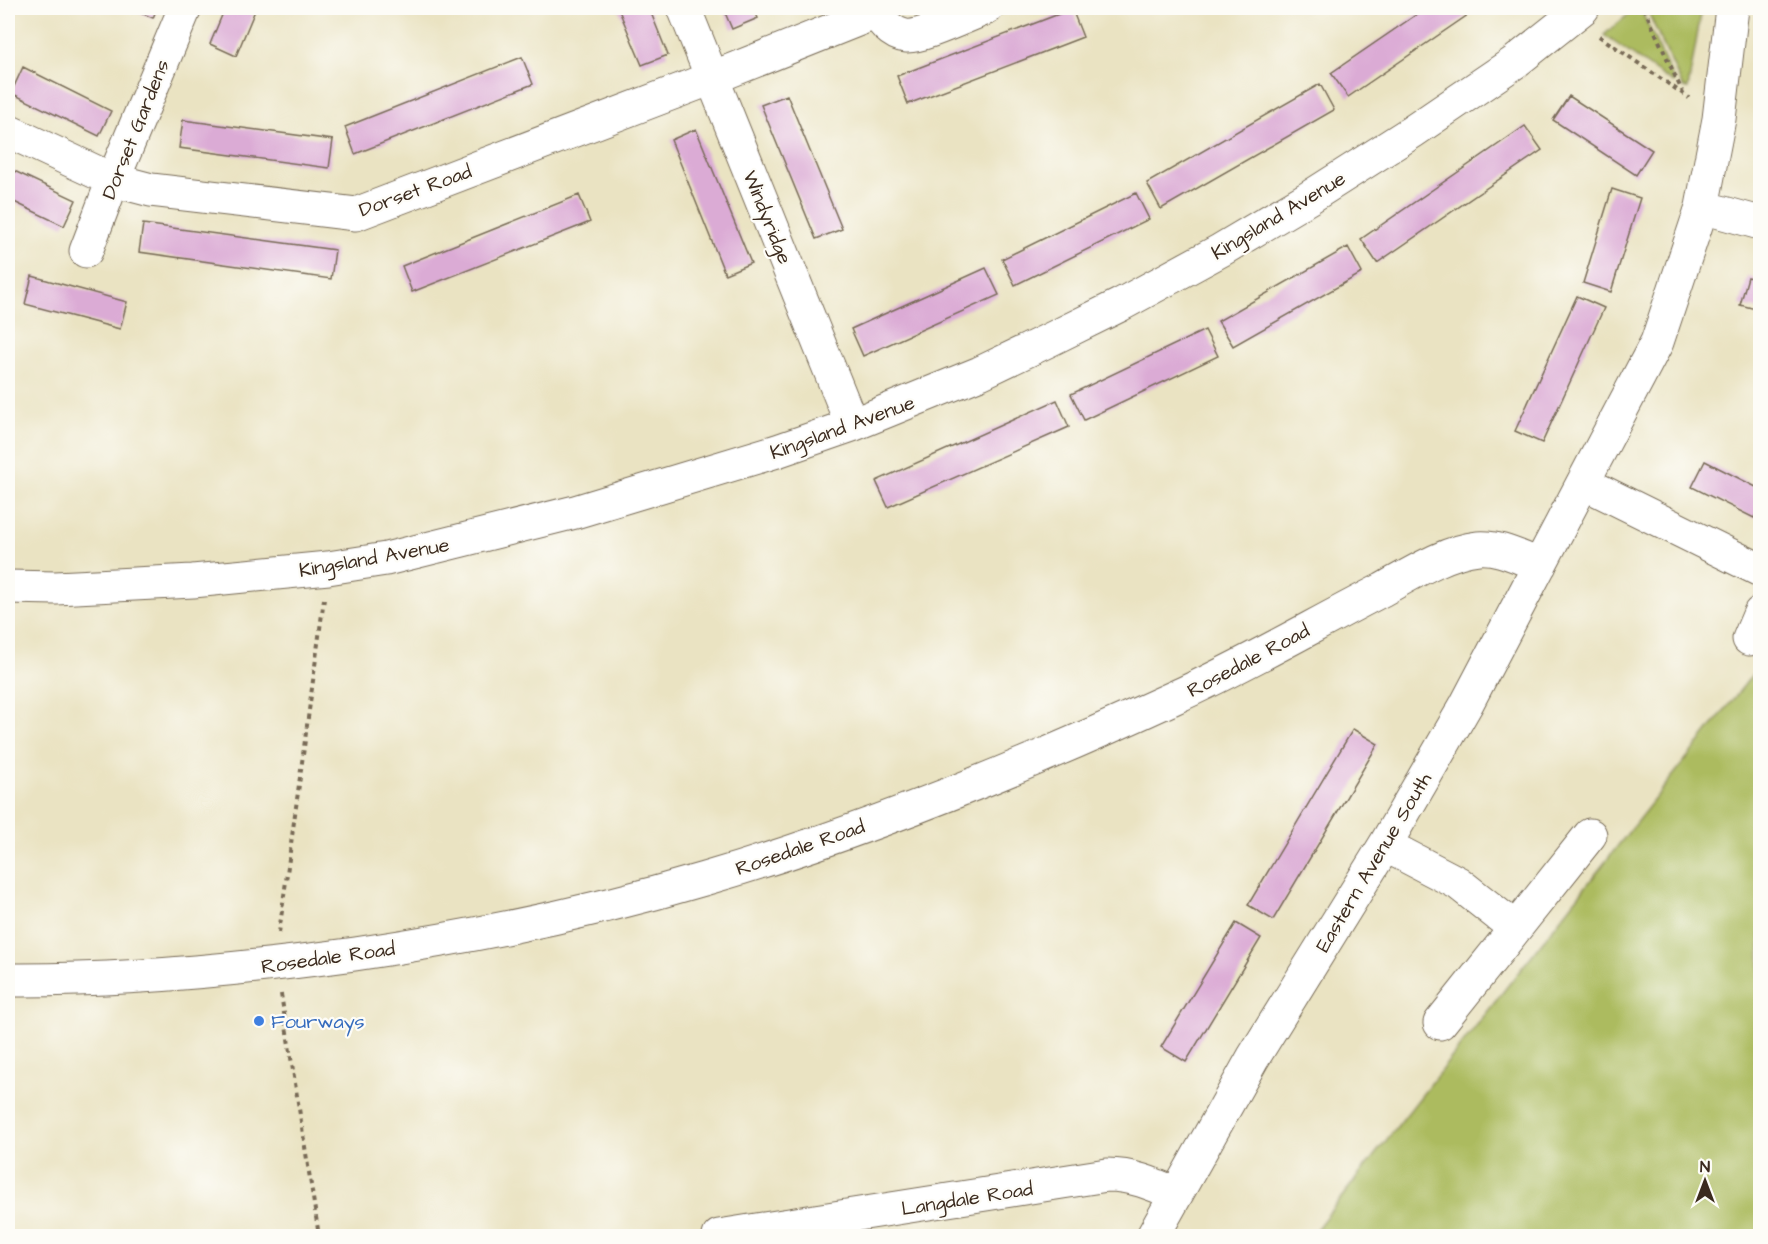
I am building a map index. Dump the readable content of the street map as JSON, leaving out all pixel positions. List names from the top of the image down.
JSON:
{
  "streets": {
    "street": [
      "Dorset Gardens",
      "Dorset Road",
      "Kingsland Avenue",
      "Windyridge",
      "Rosedale Road",
      "Eastern Avenue South",
      "Langdale Road"
    ]
  },
  "crossings": [
    ["Dorset Gardens", "Dorset Road"],
    ["Dorset Road", "Windyridge"],
    ["Kingsland Avenue", "Windyridge"],
    ["Rosedale Road", "Eastern Avenue South"],
    ["Eastern Avenue South", "Langdale Road"]
  ],
  "places": ["Fourways"],
  "north": "top"
}
